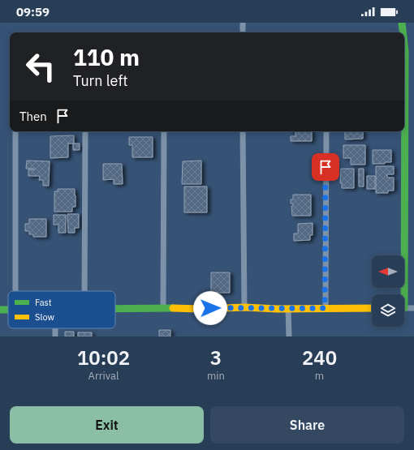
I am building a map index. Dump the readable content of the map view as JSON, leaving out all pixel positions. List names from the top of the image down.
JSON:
{
  "legend": ["Fast", "Slow"],
  "north": "left",
  "page": {
    "status": "09:59",
    "turn": ["110 m", "Turn left"],
    "then": "Then",
    "eta": [
      "10:02",
      "Arrival",
      "3",
      "min",
      "240",
      "m"
    ],
    "buttons": ["Exit", "Share"]
  }
}
